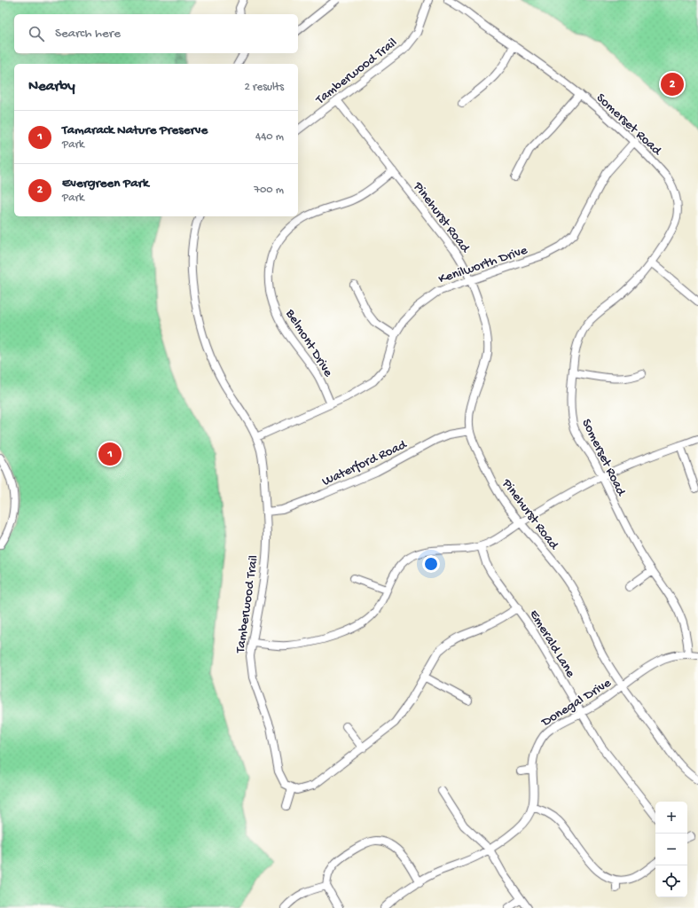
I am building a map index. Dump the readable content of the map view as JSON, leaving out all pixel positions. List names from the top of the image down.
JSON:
{
  "streets": {
    "street": [
      "Tamberwood Trail",
      "Somerset Road",
      "Pinehurst Road",
      "Kenilworth Drive",
      "Belmont Drive",
      "Waterford Road",
      "Emerald Lane",
      "Donegal Drive"
    ]
  },
  "crossings": [
    ["Tamberwood Trail", "Pinehurst Road"],
    ["Tamberwood Trail", "Kenilworth Drive"],
    ["Tamberwood Trail", "Waterford Road"],
    ["Somerset Road", "Kenilworth Drive"],
    ["Somerset Road", "Donegal Drive"],
    ["Pinehurst Road", "Kenilworth Drive"],
    ["Pinehurst Road", "Belmont Drive"],
    ["Pinehurst Road", "Waterford Road"],
    ["Pinehurst Road", "Donegal Drive"],
    ["Kenilworth Drive", "Belmont Drive"],
    ["Emerald Lane", "Donegal Drive"]
  ],
  "page": {
    "search": "Search here",
    "heading": ["Nearby", "2 results"],
    "pins": ["2", "1"],
    "list": [
      {
        "mark": "1",
        "name": "Tamarack Nature Preserve",
        "note": "Park",
        "value": "440 m"
      },
      {
        "mark": "2",
        "name": "Evergreen Park",
        "note": "Park",
        "value": "700 m"
      }
    ],
    "map_buttons": ["+", "−"]
  }
}
